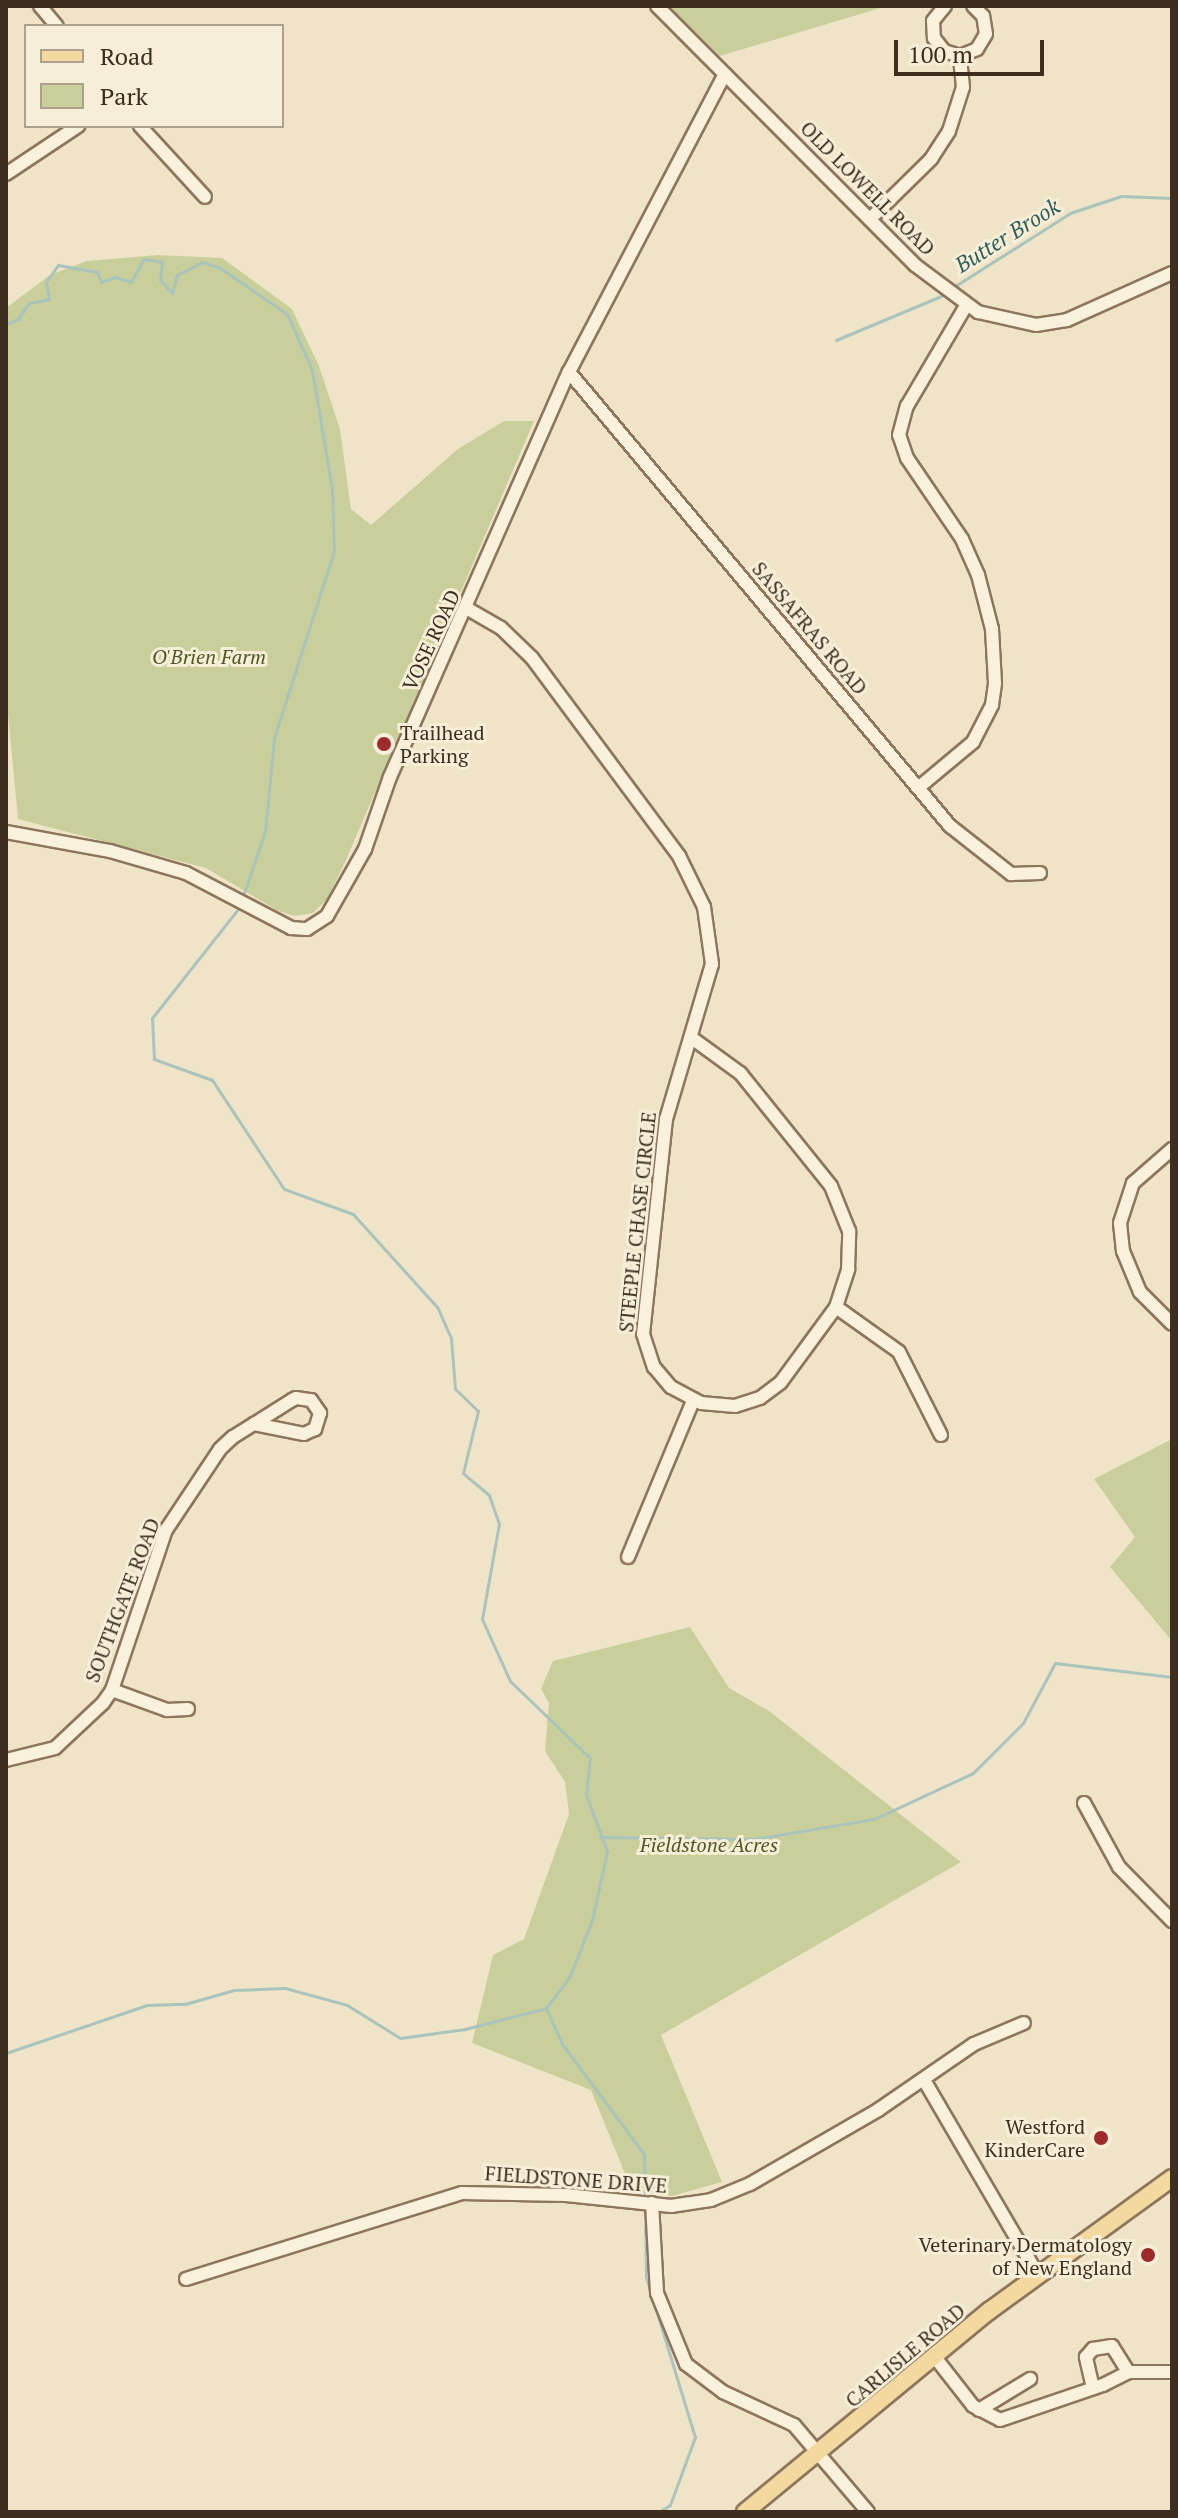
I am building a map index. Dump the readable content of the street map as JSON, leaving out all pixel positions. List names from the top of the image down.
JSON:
{
  "streets": {
    "main road": ["CARLISLE ROAD"],
    "street": [
      "OLD LOWELL ROAD",
      "SASSAFRAS ROAD",
      "VOSE ROAD",
      "STEEPLE CHASE CIRCLE",
      "SOUTHGATE ROAD",
      "FIELDSTONE DRIVE"
    ]
  },
  "crossings": [
    ["OLD LOWELL ROAD", "VOSE ROAD"],
    ["SASSAFRAS ROAD", "VOSE ROAD"],
    ["VOSE ROAD", "STEEPLE CHASE CIRCLE"]
  ],
  "water": ["Butter Brook"],
  "parks": ["O'Brien Farm", "Fieldstone Acres"],
  "places": ["Trailhead Parking", "Westford KinderCare", "Veterinary Dermatology of New England"],
  "legend": ["Road", "Park"],
  "scale_bar": "100 m"
}
